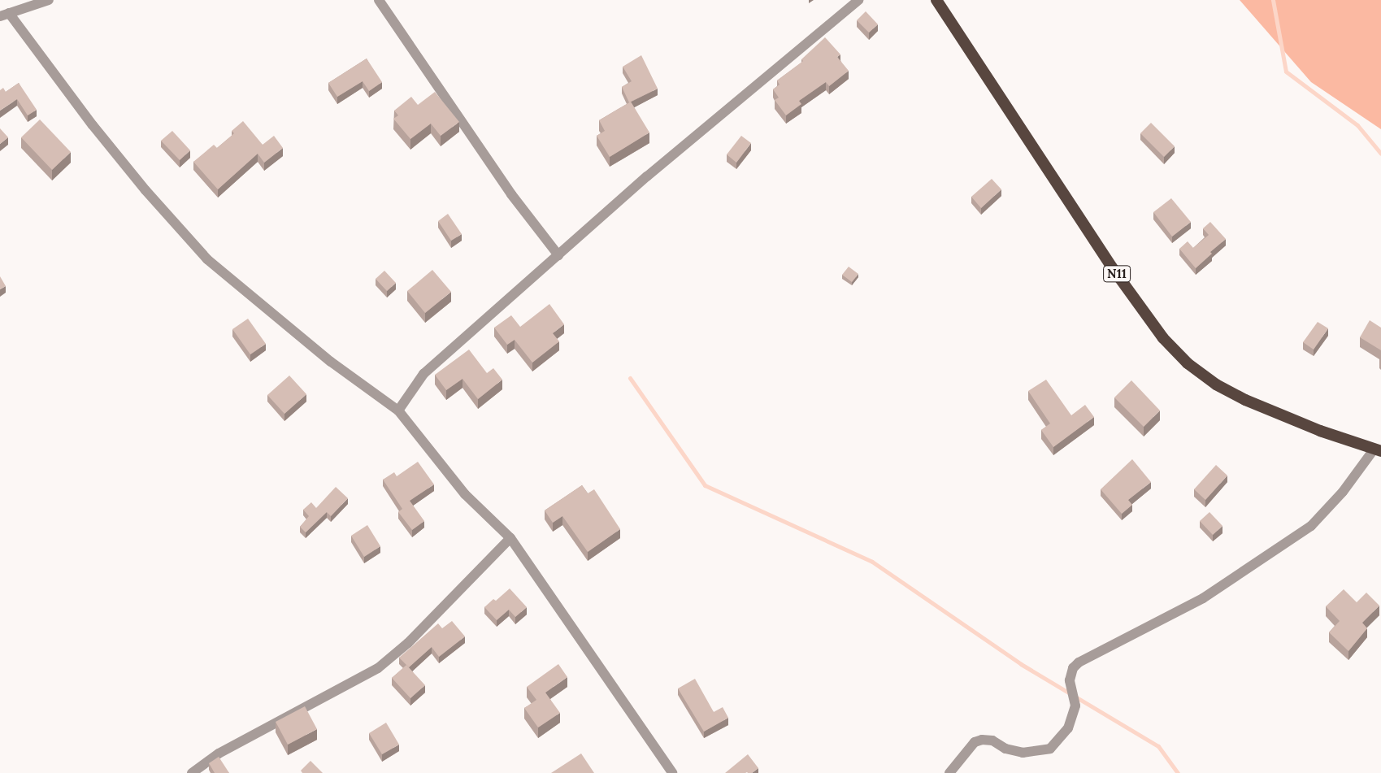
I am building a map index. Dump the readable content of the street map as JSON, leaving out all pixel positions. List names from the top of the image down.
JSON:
{
  "streets": {
    "highway": ["N11"]
  }
}
